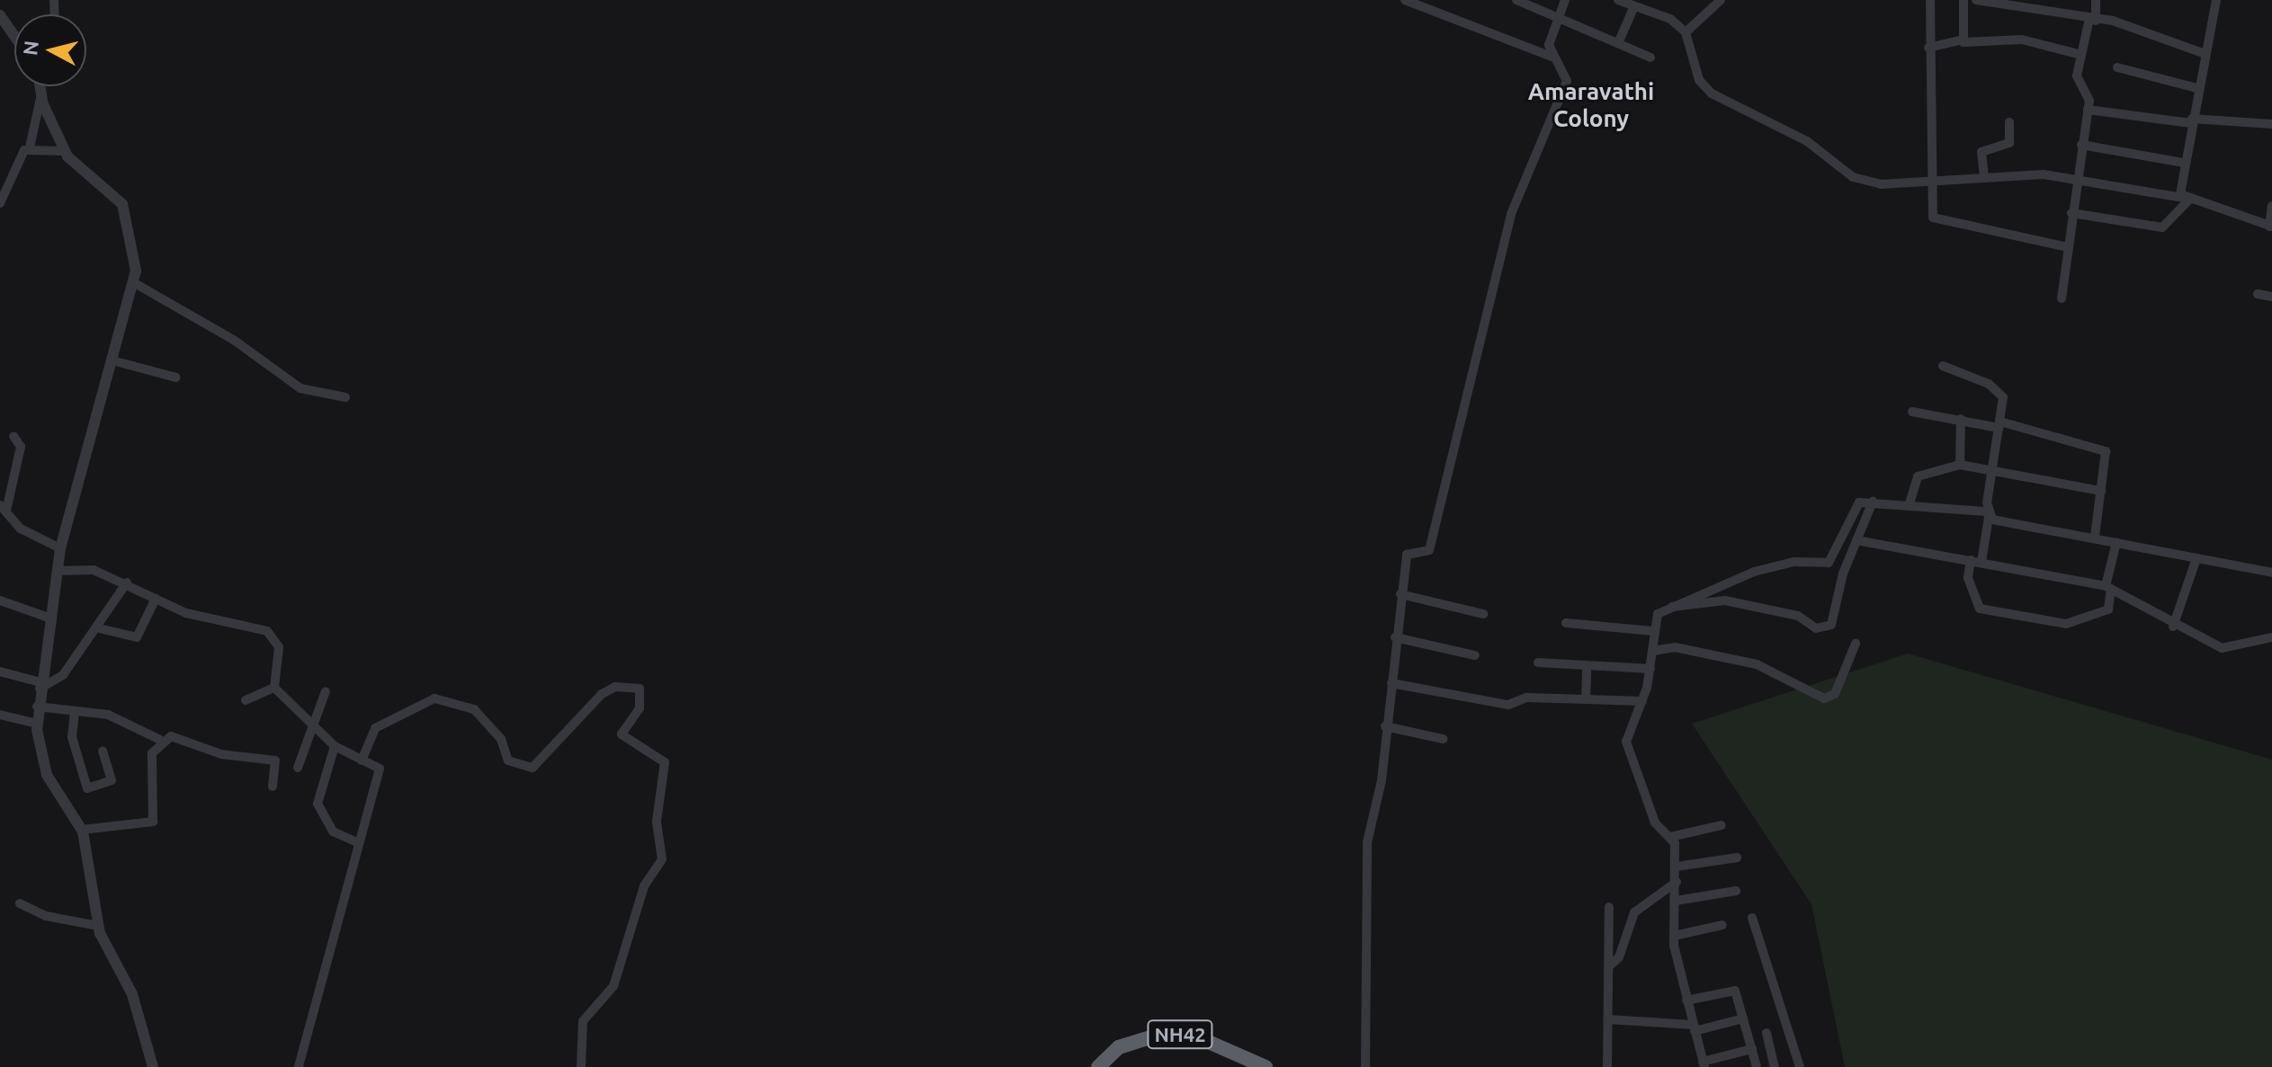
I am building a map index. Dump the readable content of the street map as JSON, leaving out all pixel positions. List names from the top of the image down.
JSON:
{
  "streets": {
    "highway": ["NH42"]
  },
  "districts": ["Amaravathi Colony"],
  "north": "left"
}
